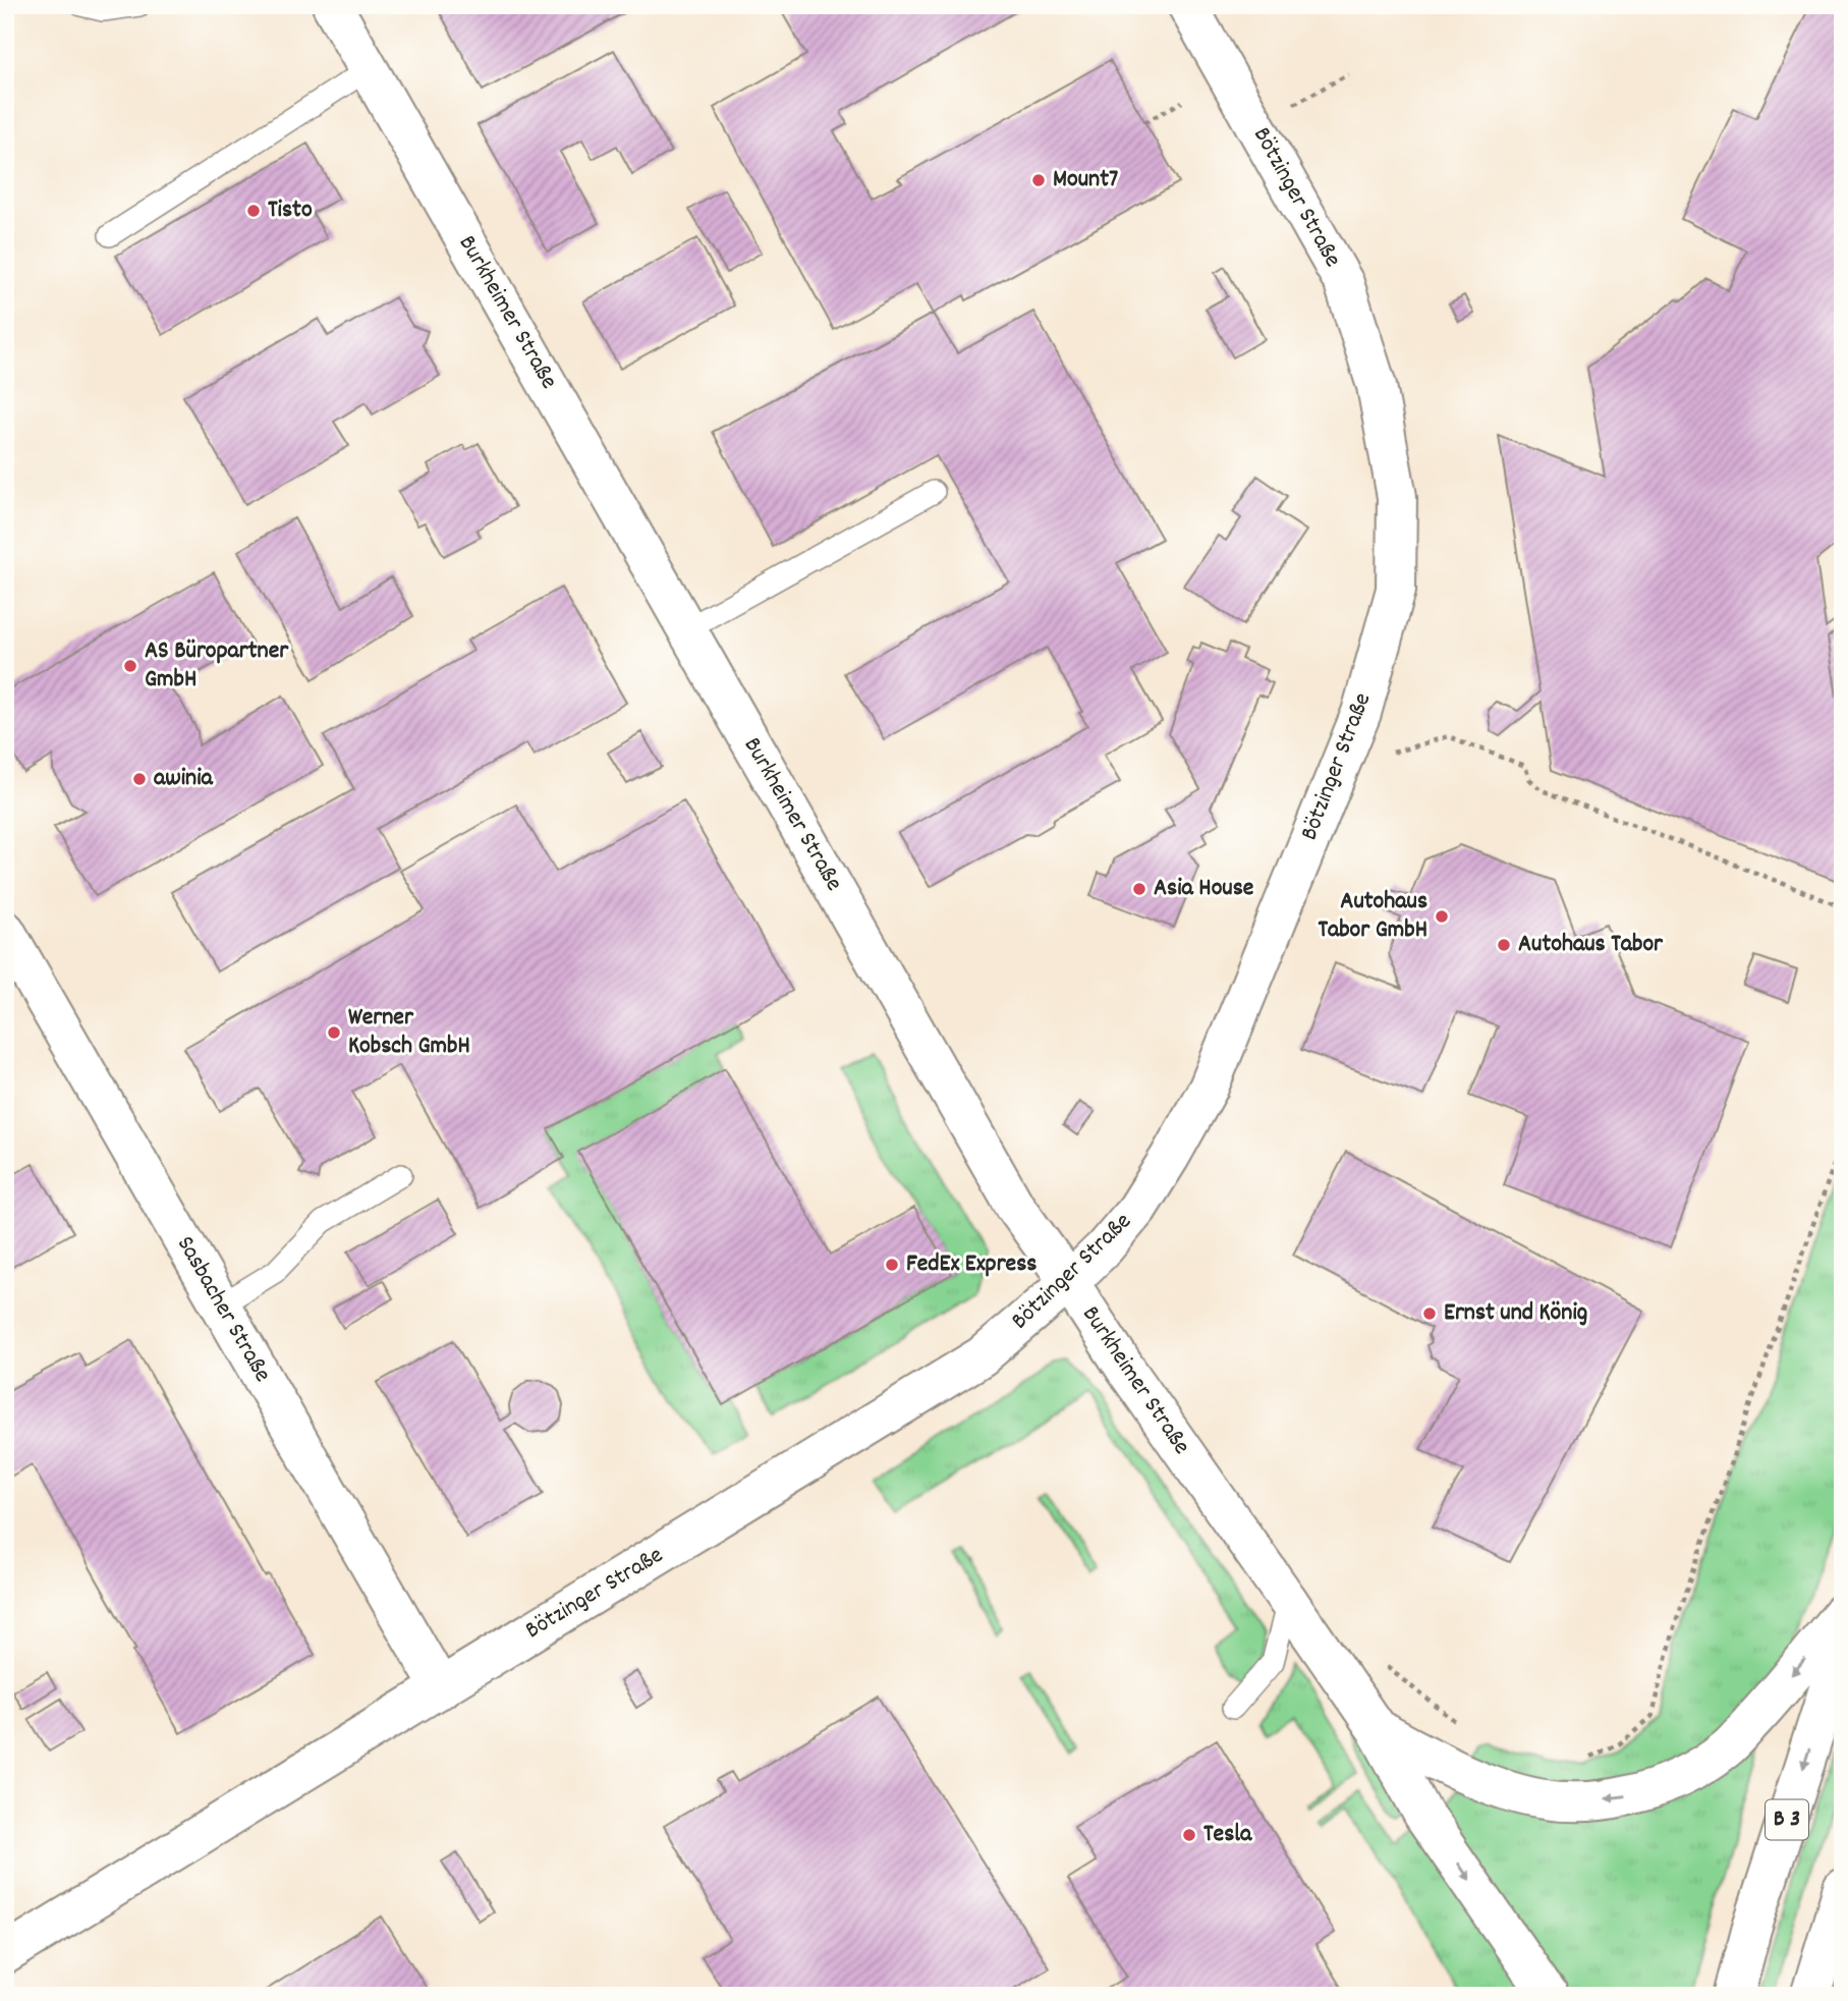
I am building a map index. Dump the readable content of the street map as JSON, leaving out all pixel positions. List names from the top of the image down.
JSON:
{
  "streets": {
    "main road": [
      "Bötzinger Straße",
      "Burkheimer Straße",
      "Sasbacher Straße",
      "B 3"
    ]
  },
  "crossings": [
    ["Bötzinger Straße", "Burkheimer Straße"],
    ["Bötzinger Straße", "Sasbacher Straße"]
  ],
  "places": [
    "Mount7",
    "Tisto",
    "AS Büropartner GmbH",
    "awinia",
    "Asia House",
    "Autohaus Tabor GmbH",
    "Autohaus Tabor",
    "Werner Kobsch GmbH",
    "FedEx Express",
    "Ernst und König",
    "Tesla"
  ]
}
